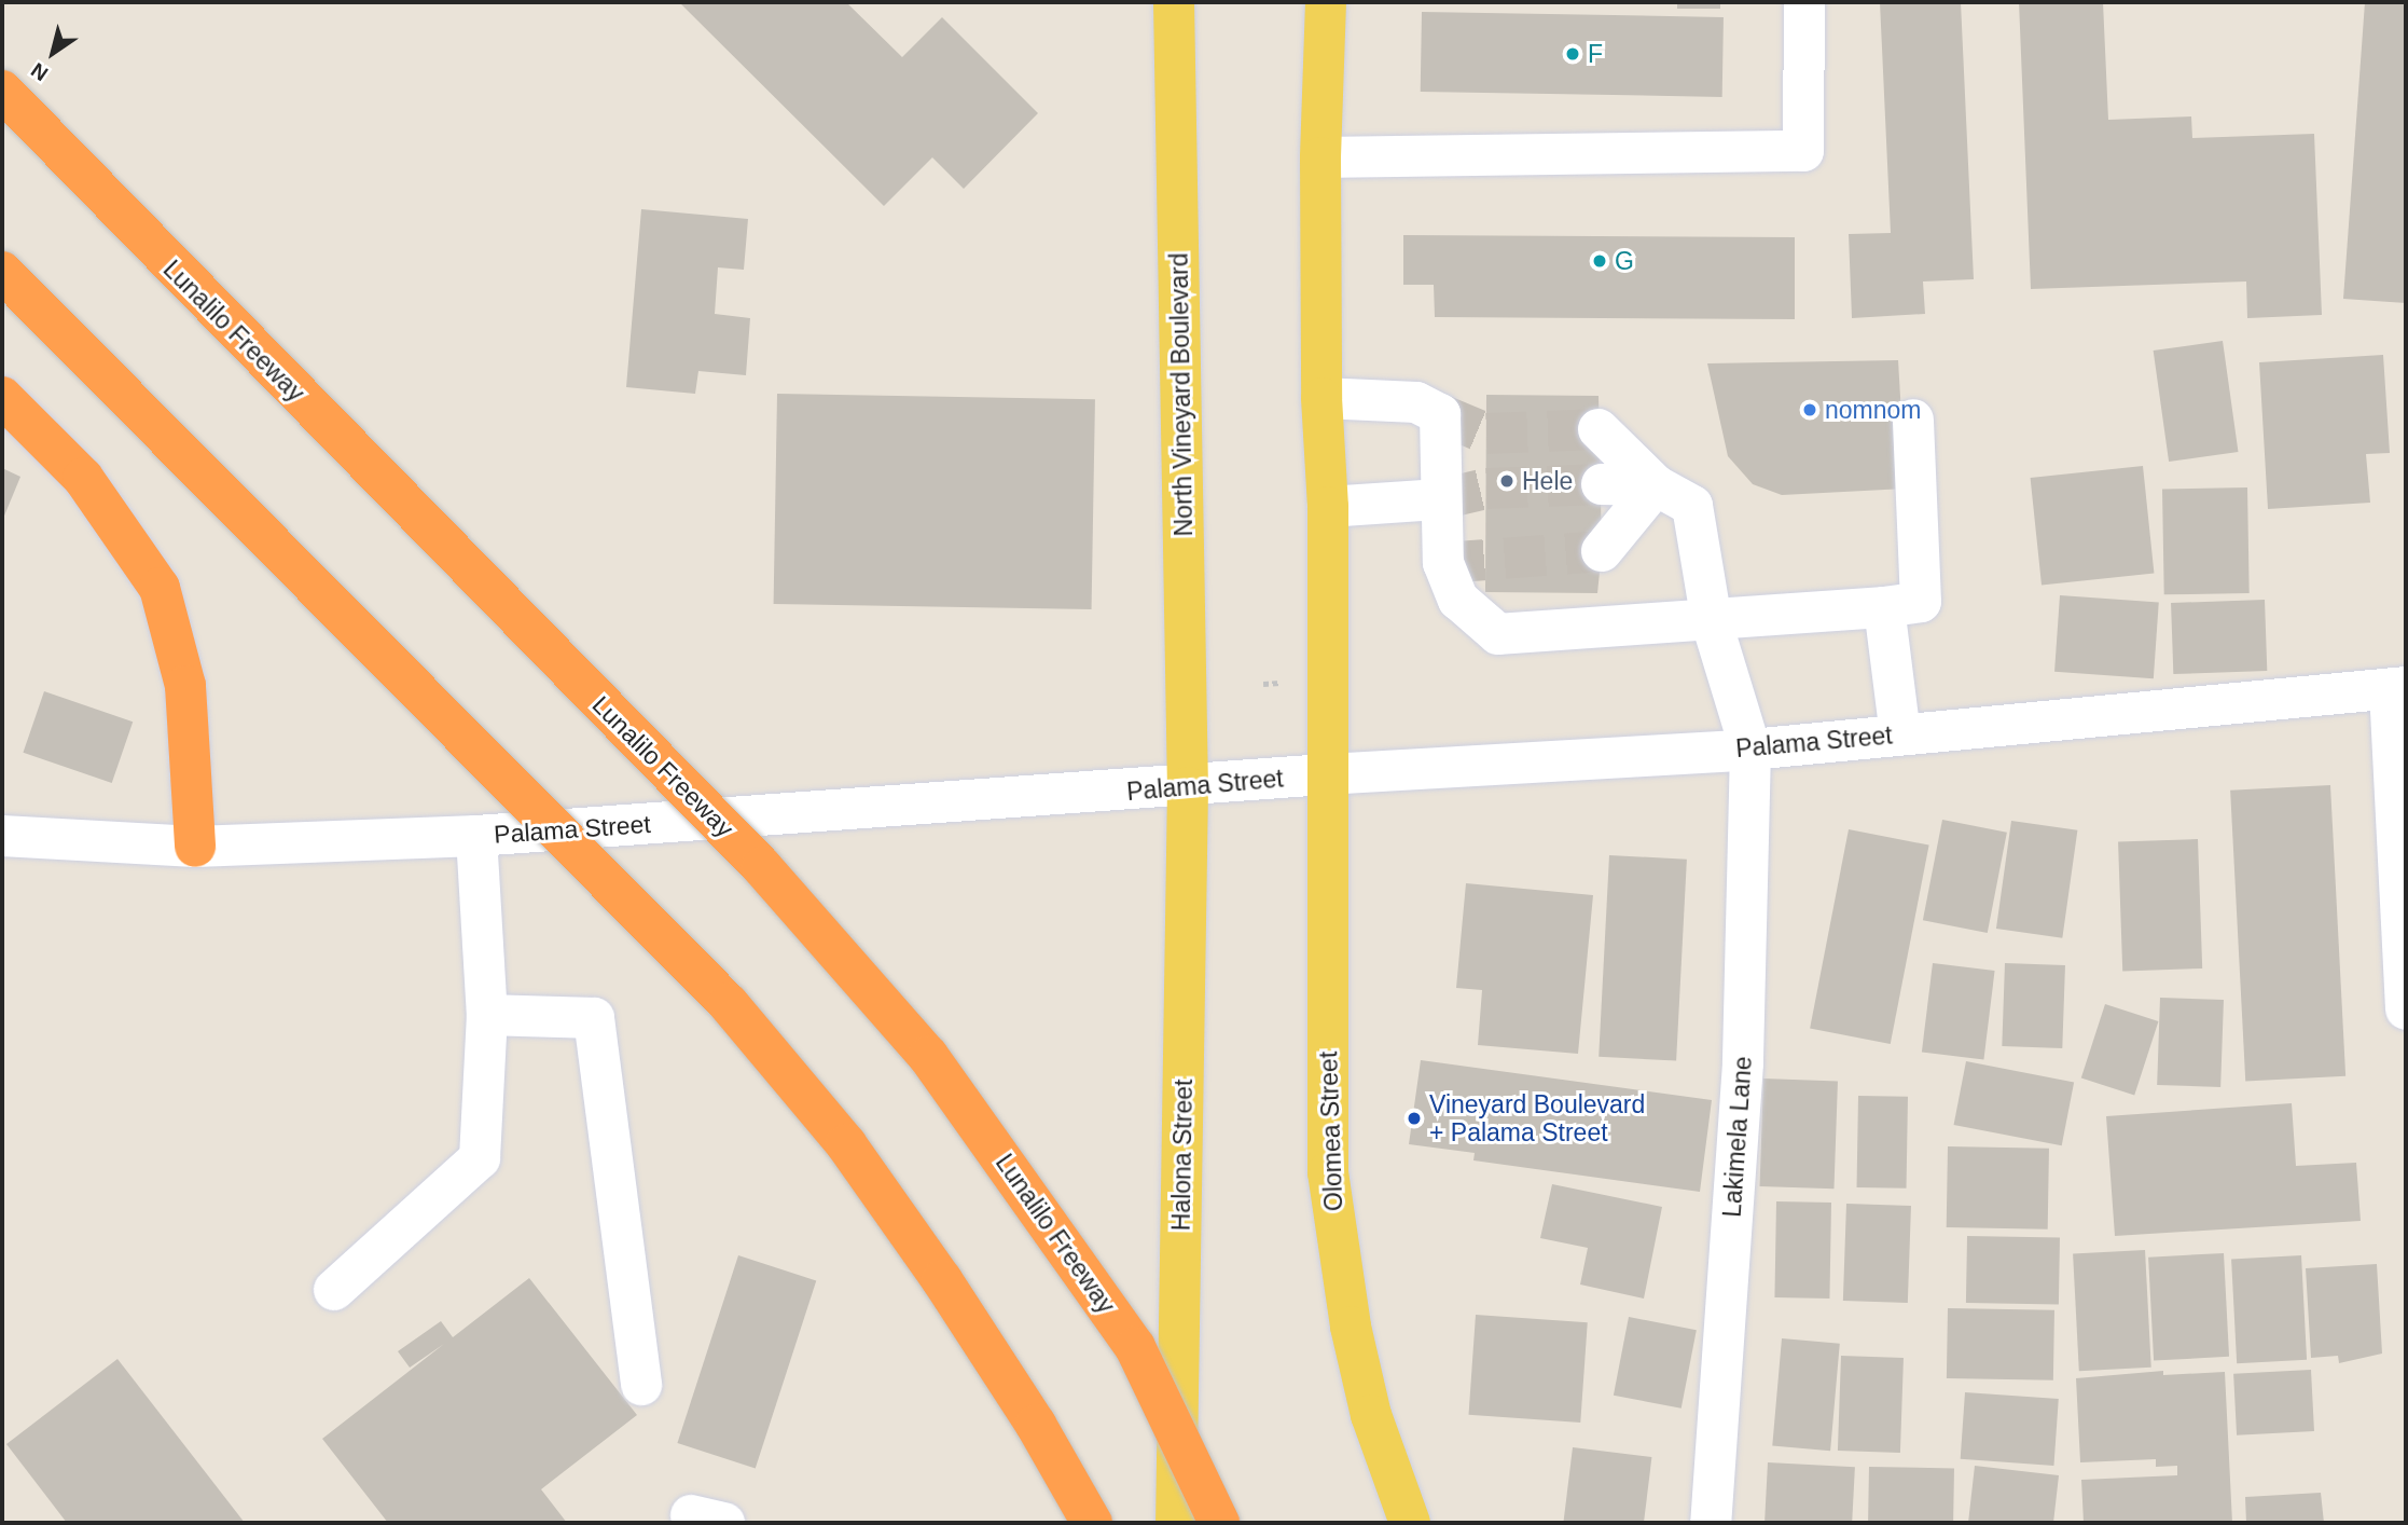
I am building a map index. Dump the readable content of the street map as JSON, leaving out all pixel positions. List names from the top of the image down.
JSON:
{
  "streets": {
    "highway": ["Lunalilo Freeway"],
    "main road": ["North Vineyard Boulevard", "Olomea Street", "Halona Street"],
    "street": ["Palama Street", "Lakimela Lane"]
  },
  "crossings": [
    ["North Vineyard Boulevard", "Palama Street"],
    ["North Vineyard Boulevard", "Halona Street"],
    ["Palama Street", "Olomea Street"],
    ["Palama Street", "Lakimela Lane"],
    ["Palama Street", "Halona Street"]
  ],
  "places": [
    "F",
    "G",
    "nomnom",
    "Hele",
    "Vineyard Boulevard + Palama Street"
  ],
  "north": "bottom left"
}
